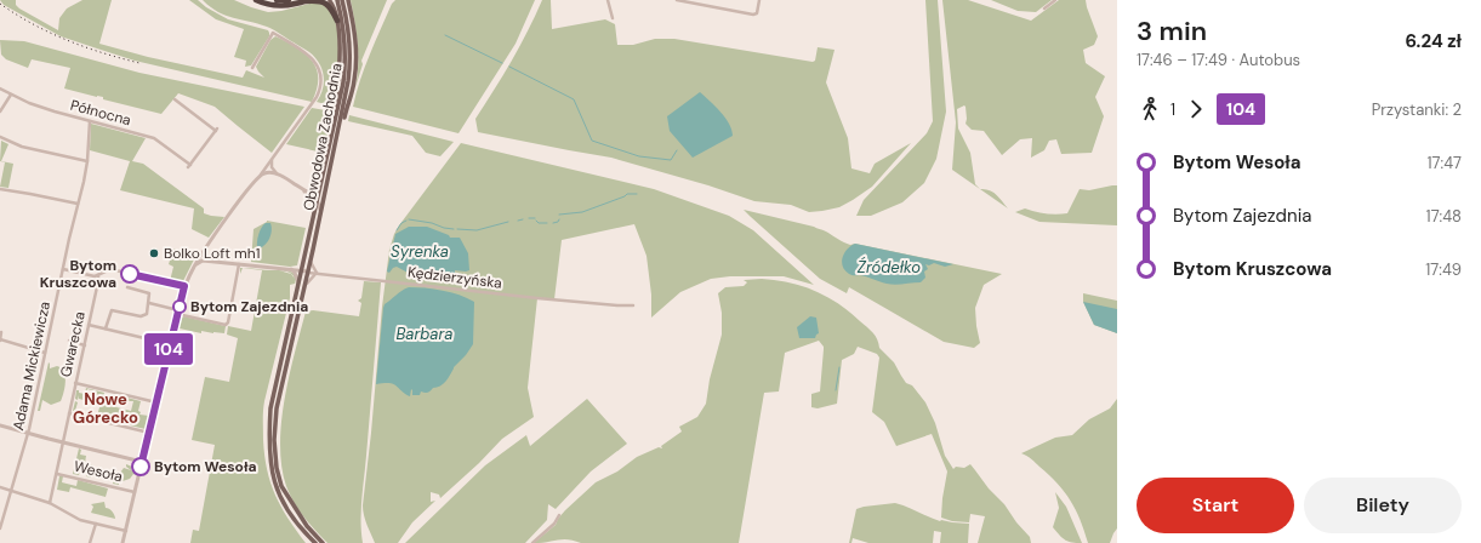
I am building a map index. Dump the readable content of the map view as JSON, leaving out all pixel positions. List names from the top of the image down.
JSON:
{
  "streets": {
    "main road": ["Obwodowa Zachodnia"],
    "street": [
      "Północna",
      "Kędzierzyńska",
      "Gwarecka",
      "Adama Mickiewicza",
      "Wesoła"
    ]
  },
  "crossings": [
    ["Północna", "Adama Mickiewicza"],
    ["Obwodowa Zachodnia", "Kędzierzyńska"],
    ["Gwarecka", "Wesoła"]
  ],
  "districts": ["Nowe Górecko"],
  "water": ["Syrenka", "Źródełko", "Barbara"],
  "places": [
    "Bolko Loft mh1",
    "Bytom Kruszcowa",
    "Bytom Zajezdnia",
    "Bytom Wesoła"
  ],
  "lines": ["bus line 104"],
  "page": {
    "on_map": "104",
    "heading": ["3 min", "17:46 – 17:49 · Autobus", "6.24 zł"],
    "legs": ["1", "104", "Przystanki: 2"],
    "list": [
      {
        "name": "Bytom Wesoła",
        "value": "17:47"
      },
      {
        "name": "Bytom Zajezdnia",
        "value": "17:48"
      },
      {
        "name": "Bytom Kruszcowa",
        "value": "17:49"
      }
    ],
    "buttons": ["Start", "Bilety"]
  }
}
